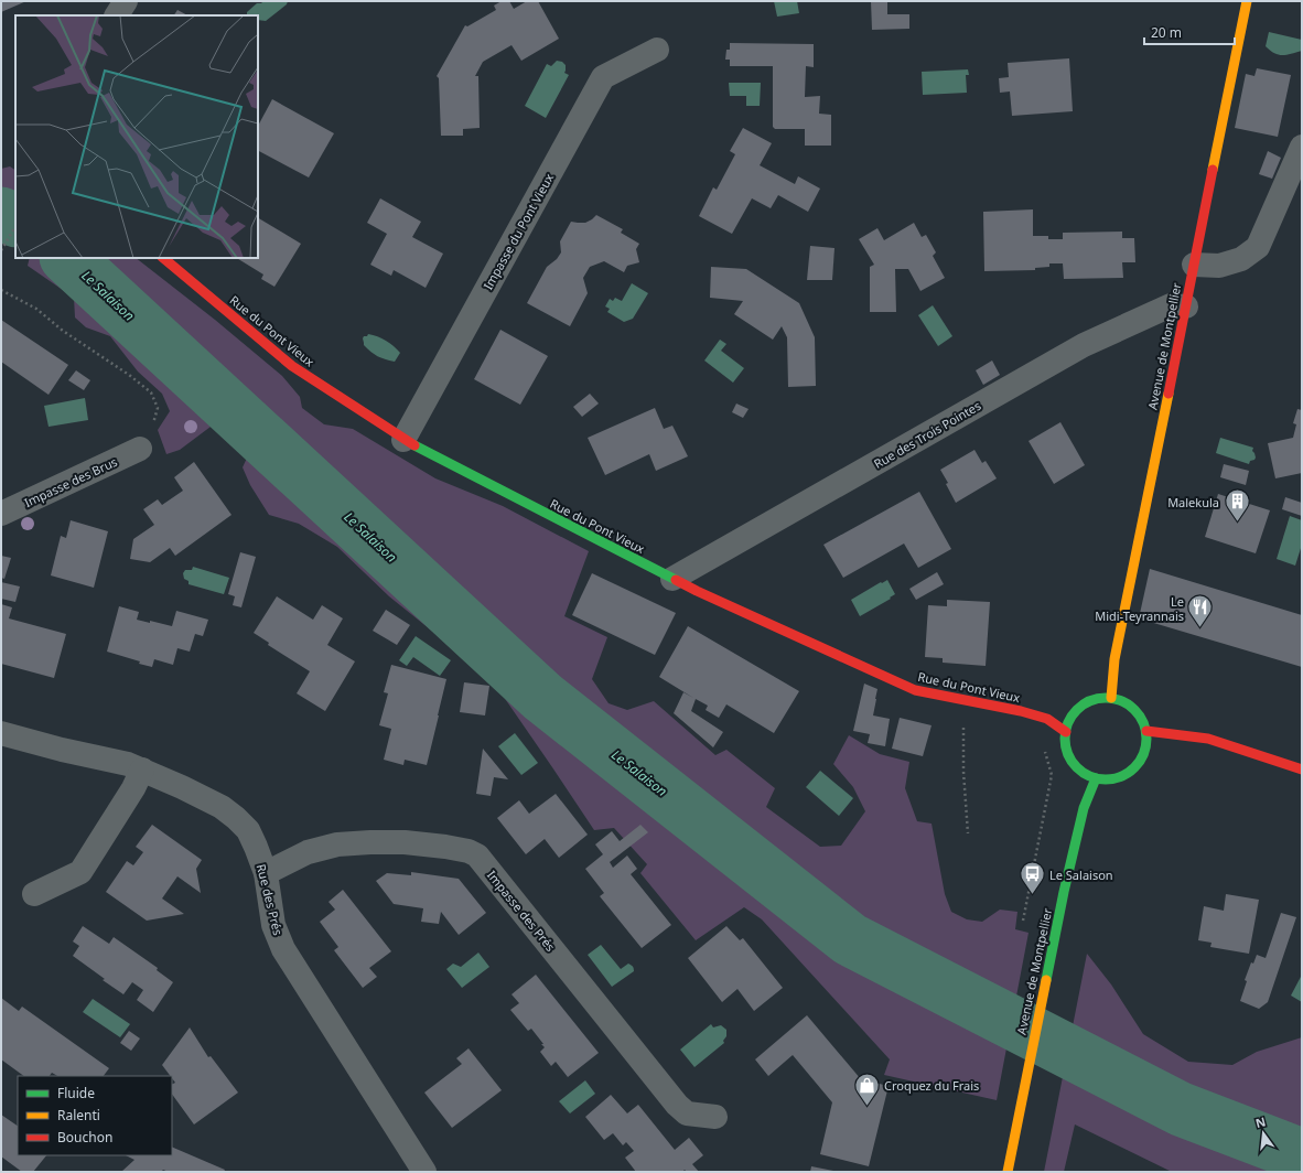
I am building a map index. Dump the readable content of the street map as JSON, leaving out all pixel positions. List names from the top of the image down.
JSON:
{
  "streets": {
    "main road": ["Rue du Pont Vieux", "Avenue de Montpellier"],
    "street": [
      "Impasse du Pont Vieux",
      "Rue des Trois Pointes",
      "Impasse des Brus",
      "Rue des Prés",
      "Impasse des Prés"
    ]
  },
  "crossings": [
    ["Impasse du Pont Vieux", "Rue du Pont Vieux"],
    ["Rue du Pont Vieux", "Avenue de Montpellier"],
    ["Rue du Pont Vieux", "Rue des Trois Pointes"],
    ["Avenue de Montpellier", "Rue des Trois Pointes"],
    ["Rue des Prés", "Impasse des Prés"]
  ],
  "water": ["Le Salaison"],
  "places": {
    "building": ["Malekula"],
    "restaurant": ["Le Midi-Teyrannais"],
    "bus stop": ["Le Salaison"],
    "shop": ["Croquez du Frais"]
  },
  "legend": ["Fluide", "Ralenti", "Bouchon"],
  "scale_bar": "20 m",
  "north": "top"
}
